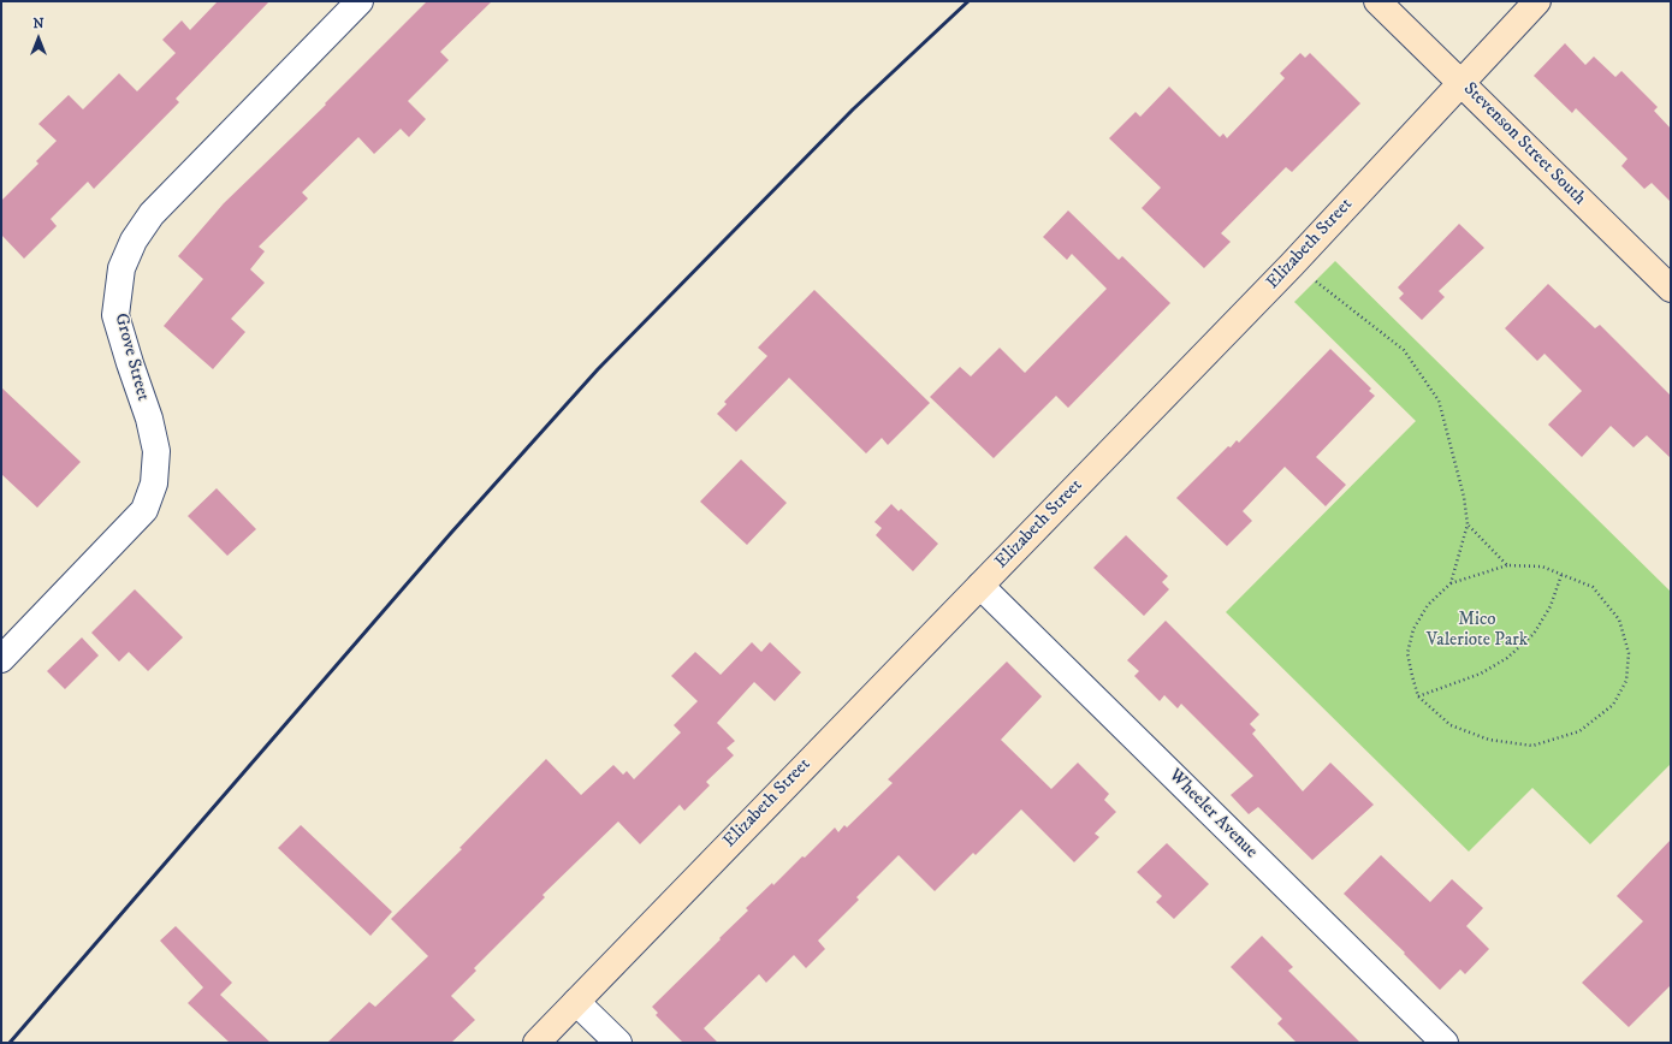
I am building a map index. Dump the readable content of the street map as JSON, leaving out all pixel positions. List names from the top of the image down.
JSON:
{
  "streets": {
    "main road": ["Stevenson Street South", "Elizabeth Street"],
    "street": ["Grove Street", "Wheeler Avenue"]
  },
  "crossings": [
    ["Stevenson Street South", "Elizabeth Street"],
    ["Elizabeth Street", "Wheeler Avenue"]
  ],
  "parks": ["Mico Valeriote Park"],
  "north": "top"
}
